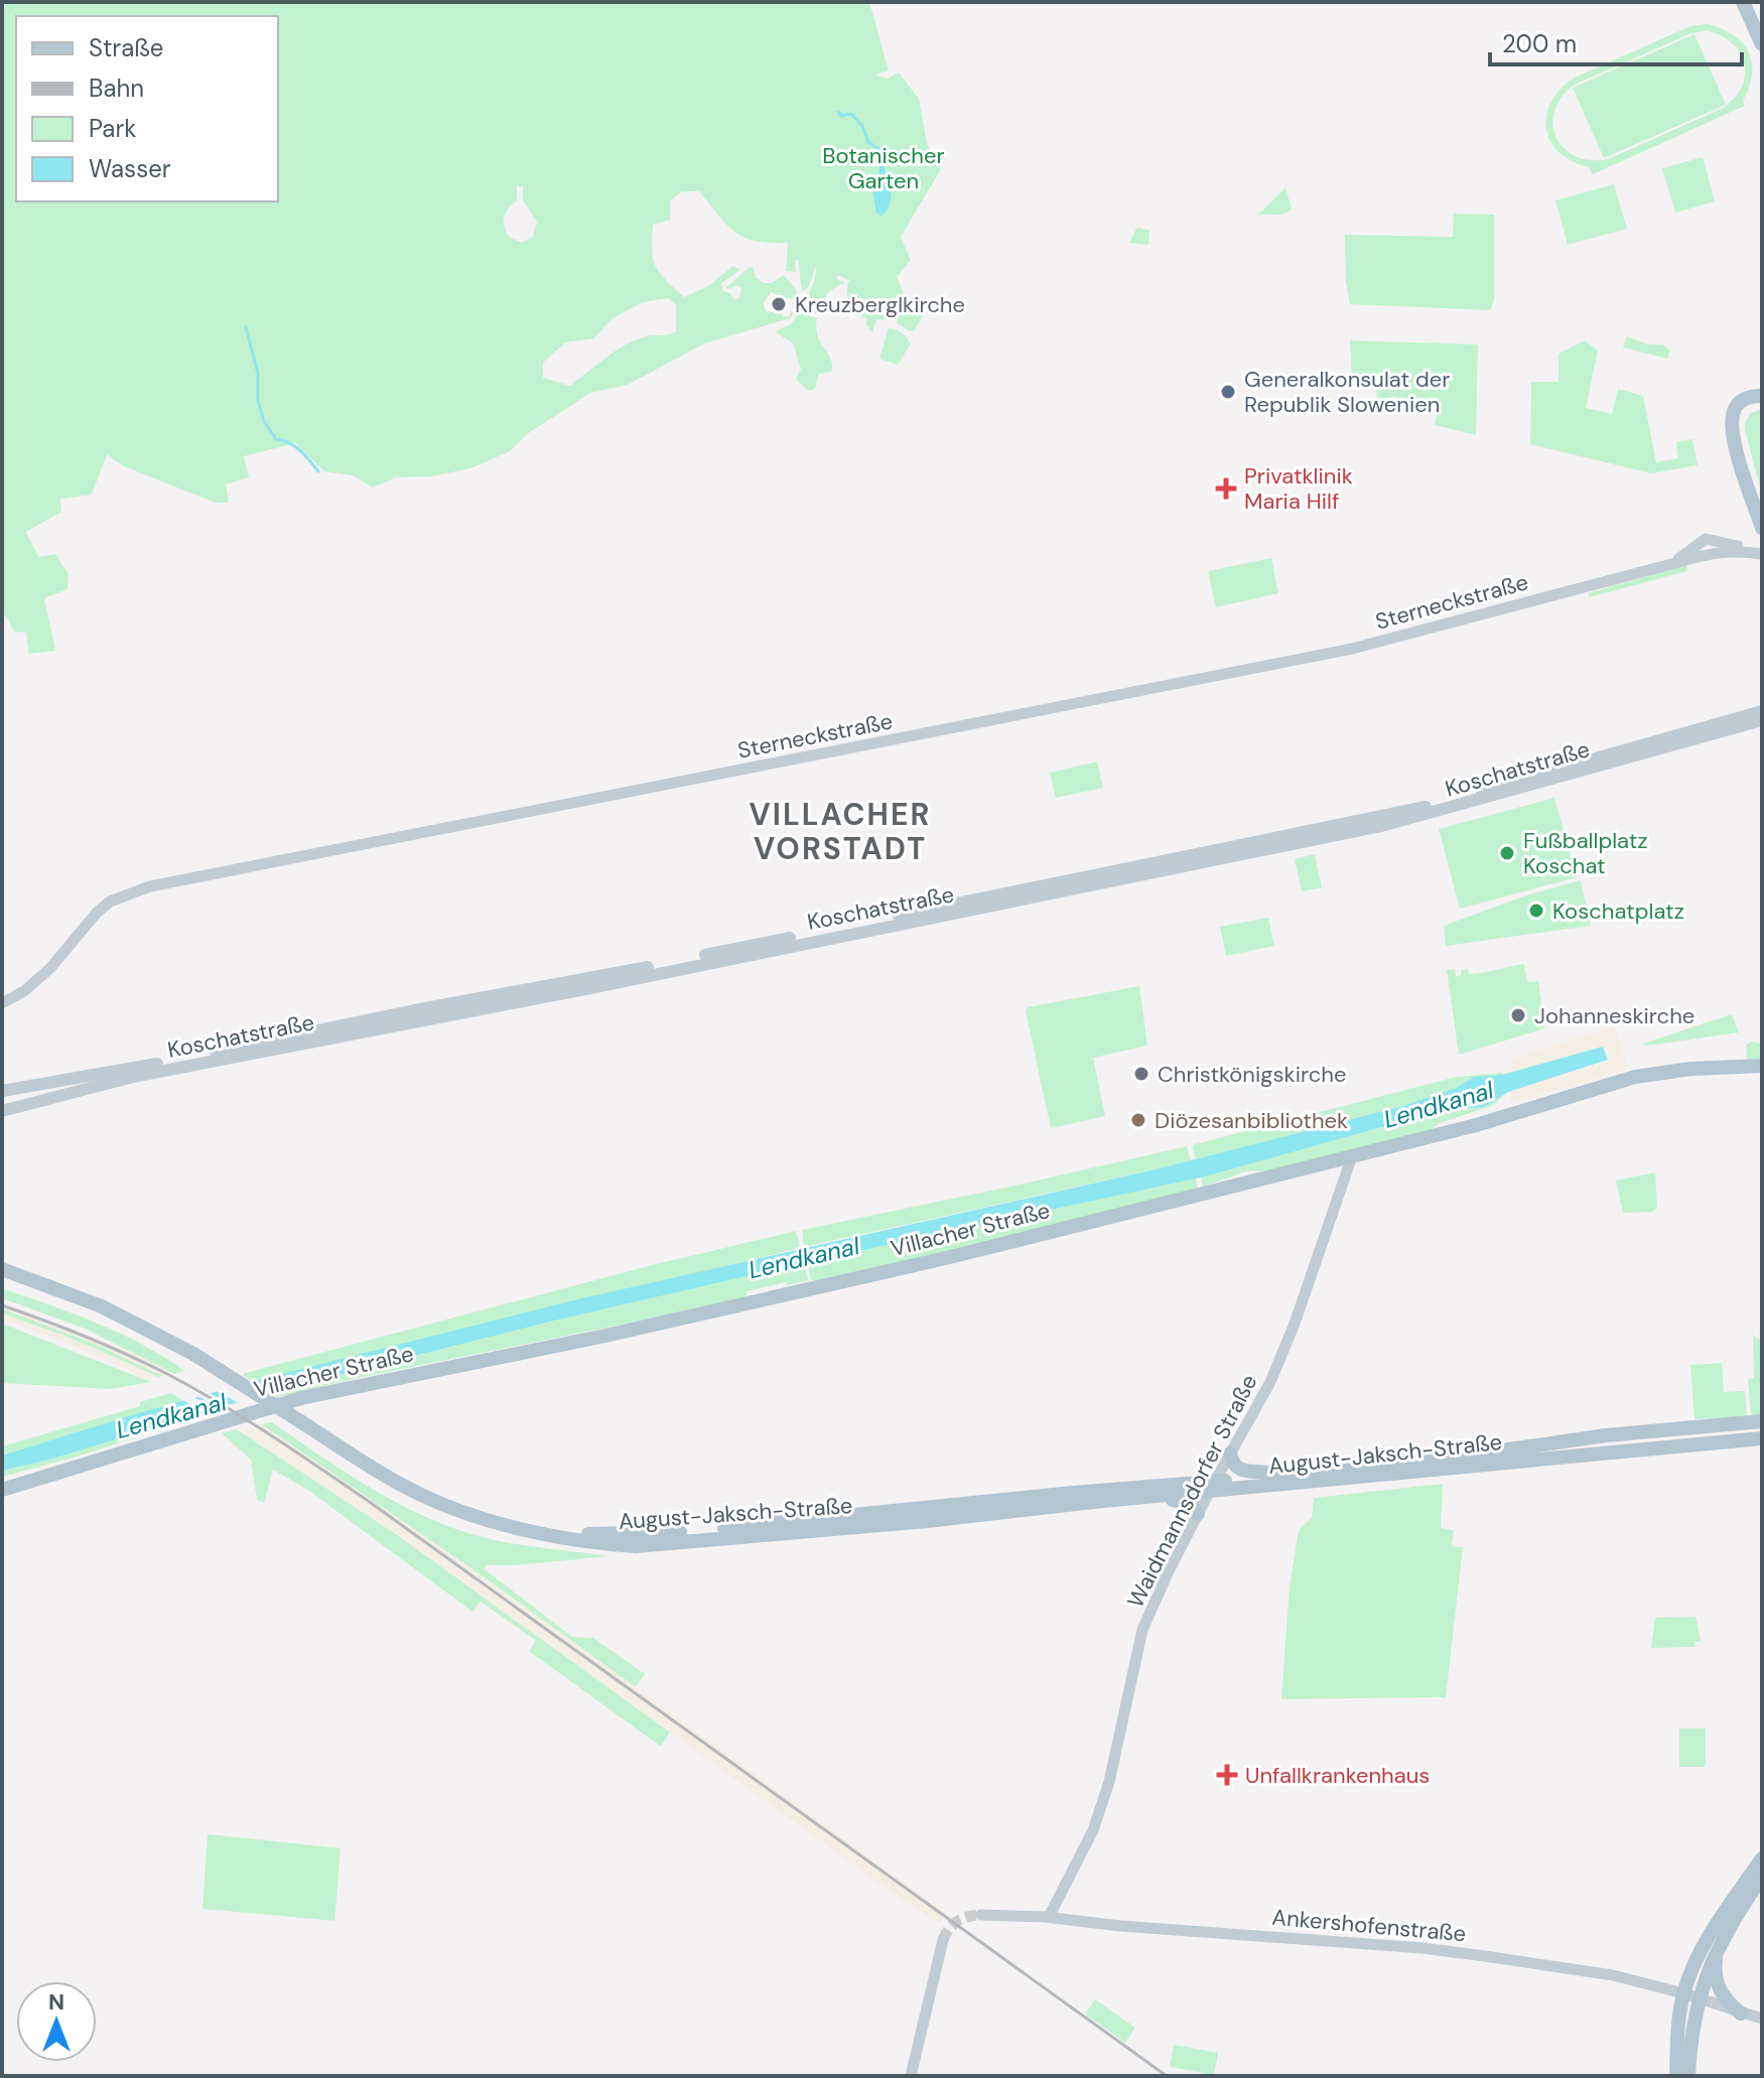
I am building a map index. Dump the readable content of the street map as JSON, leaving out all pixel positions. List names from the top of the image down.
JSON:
{
  "streets": {
    "main road": ["Koschatstraße", "Villacher Straße", "August-Jaksch-Straße"],
    "street": ["Sterneckstraße", "Waidmannsdorfer Straße", "Ankershofenstraße"]
  },
  "crossings": [
    ["Villacher Straße", "Waidmannsdorfer Straße"],
    ["August-Jaksch-Straße", "Waidmannsdorfer Straße"],
    ["Waidmannsdorfer Straße", "Ankershofenstraße"]
  ],
  "districts": ["VILLACHER VORSTADT"],
  "water": ["Lendkanal"],
  "parks": ["Botanischer Garten"],
  "places": {
    "other": [
      "Kreuzberglkirche",
      "Generalkonsulat der Republik Slowenien",
      "Fußballplatz Koschat",
      "Koschatplatz",
      "Johanneskirche",
      "Christkönigskirche",
      "Diözesanbibliothek"
    ],
    "health": ["Privatklinik Maria Hilf", "Unfallkrankenhaus"]
  },
  "legend": [
    "Straße",
    "Bahn",
    "Park",
    "Wasser"
  ],
  "scale_bar": "200 m",
  "north": "top"
}
